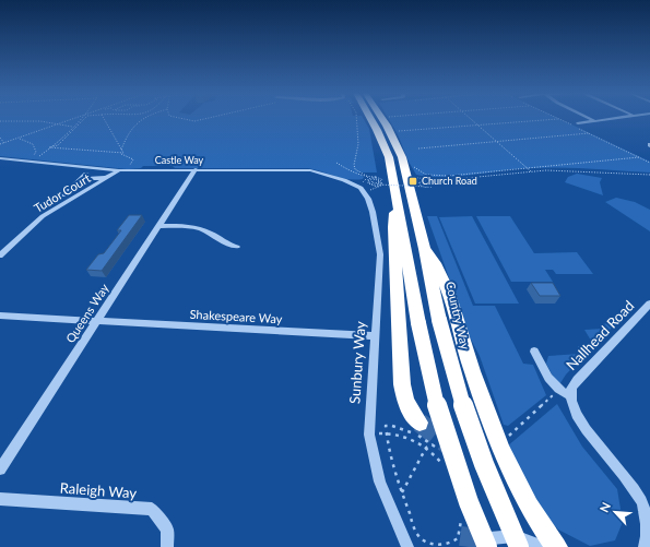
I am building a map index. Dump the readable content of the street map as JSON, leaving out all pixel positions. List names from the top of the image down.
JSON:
{
  "streets": {
    "highway": ["Country Way"],
    "street": [
      "Castle Way",
      "Tudor Court",
      "Queens Way",
      "Shakespeare Way",
      "Nallhead Road",
      "Sunbury Way",
      "Raleigh Way"
    ]
  },
  "crossings": [
    ["Castle Way", "Tudor Court"],
    ["Castle Way", "Queens Way"],
    ["Castle Way", "Sunbury Way"],
    ["Queens Way", "Shakespeare Way"],
    ["Shakespeare Way", "Sunbury Way"]
  ],
  "places": {
    "transit": ["Church Road"]
  },
  "north": "top left"
}
